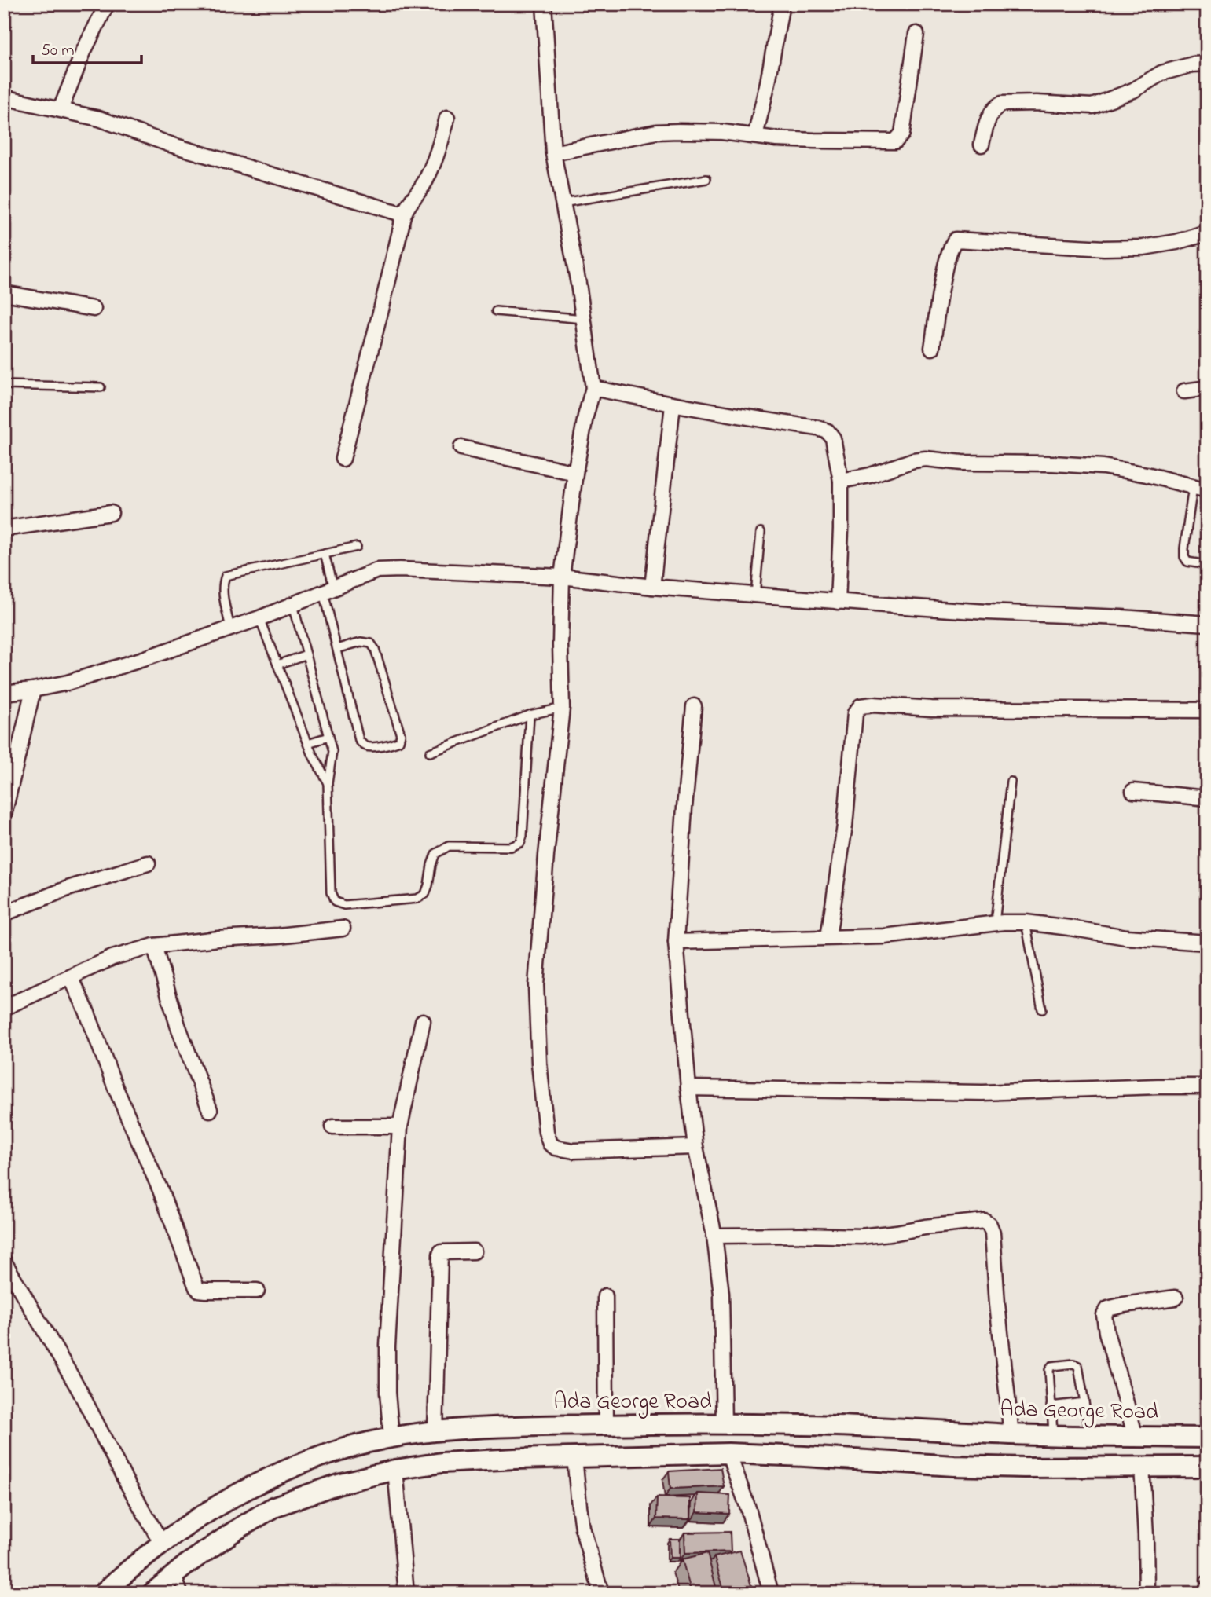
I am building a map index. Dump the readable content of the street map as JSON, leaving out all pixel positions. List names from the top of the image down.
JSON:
{
  "streets": {
    "main road": ["Ada George Road"]
  },
  "scale_bar": "50 m"
}
